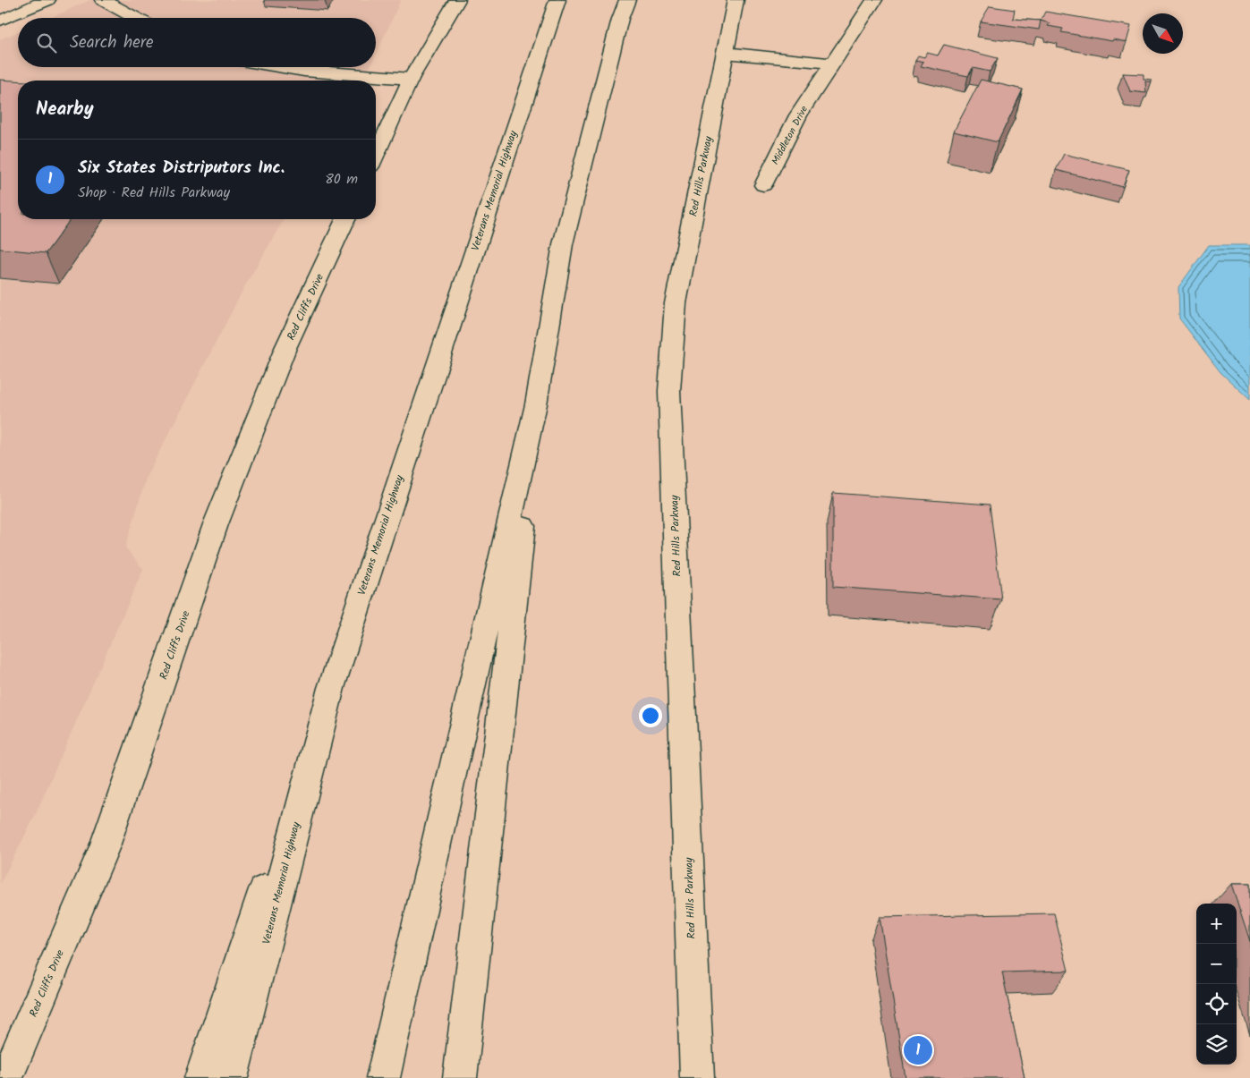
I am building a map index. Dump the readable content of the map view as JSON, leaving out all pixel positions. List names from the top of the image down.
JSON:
{
  "streets": {
    "main road": [
      "Middleton Drive",
      "Red Hills Parkway",
      "Veterans Memorial Highway",
      "Red Cliffs Drive"
    ]
  },
  "north": "bottom right",
  "page": {
    "search": "Search here",
    "heading": "Nearby",
    "list": [
      {
        "mark": "1",
        "name": "Six States Distriputors Inc.",
        "note": "Shop · Red Hills Parkway",
        "value": "80 m"
      }
    ],
    "map_buttons": ["+", "−"],
    "pins": "1"
  }
}
